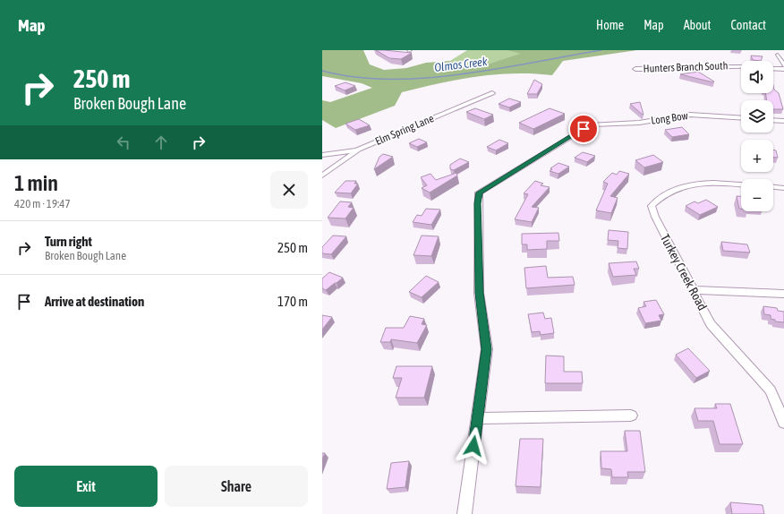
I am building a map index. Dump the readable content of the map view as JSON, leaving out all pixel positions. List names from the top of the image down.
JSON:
{
  "streets": {
    "street": [
      "Hunters Branch South",
      "Long Bow",
      "Elm Spring Lane",
      "Turkey Creek Road"
    ]
  },
  "water": ["Olmos Creek"],
  "page": {
    "header": "Map",
    "nav": [
      "Home",
      "Map",
      "About",
      "Contact"
    ],
    "turn": ["250 m", "Broken Bough Lane"],
    "map_buttons": ["+", "−"],
    "heading": ["1 min", "420 m · 19:47"],
    "list": [
      {
        "name": "Turn right",
        "note": "Broken Bough Lane",
        "value": "250 m"
      },
      {
        "name": "Arrive at destination",
        "value": "170 m"
      }
    ],
    "buttons": ["Exit", "Share"]
  }
}
